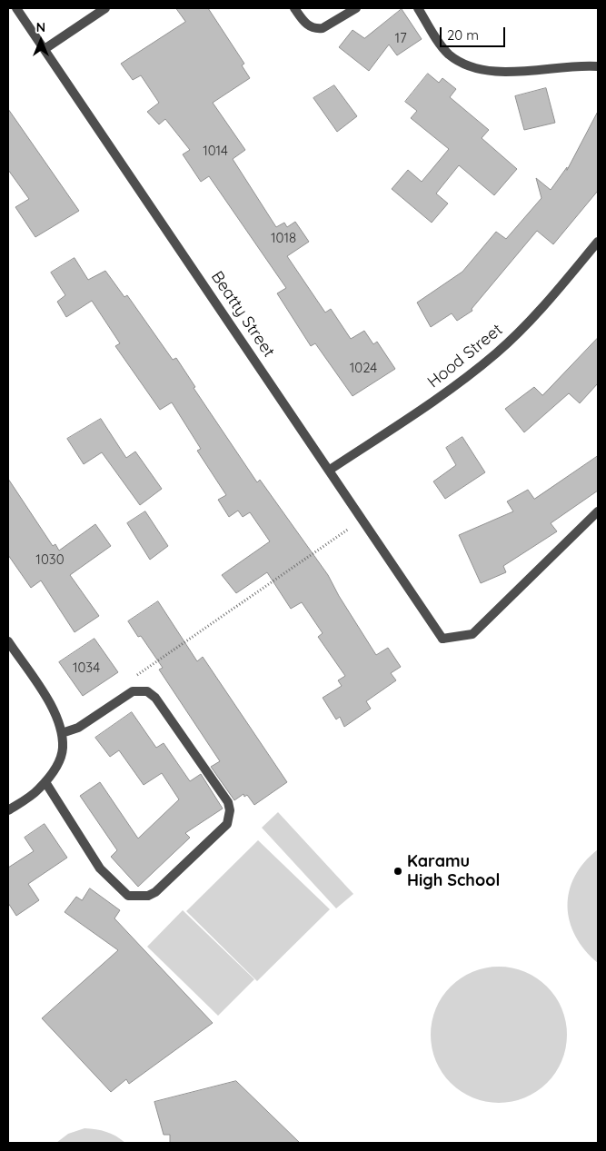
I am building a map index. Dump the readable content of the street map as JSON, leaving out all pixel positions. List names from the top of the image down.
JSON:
{
  "streets": {
    "street": ["Beatty Street", "Hood Street"]
  },
  "crossings": [
    ["Beatty Street", "Hood Street"]
  ],
  "places": ["Karamu High School"],
  "house_numbers": [
    "17",
    "1014",
    "1018",
    "1024",
    "1030",
    "1034"
  ],
  "scale_bar": "20 m",
  "north": "top"
}
